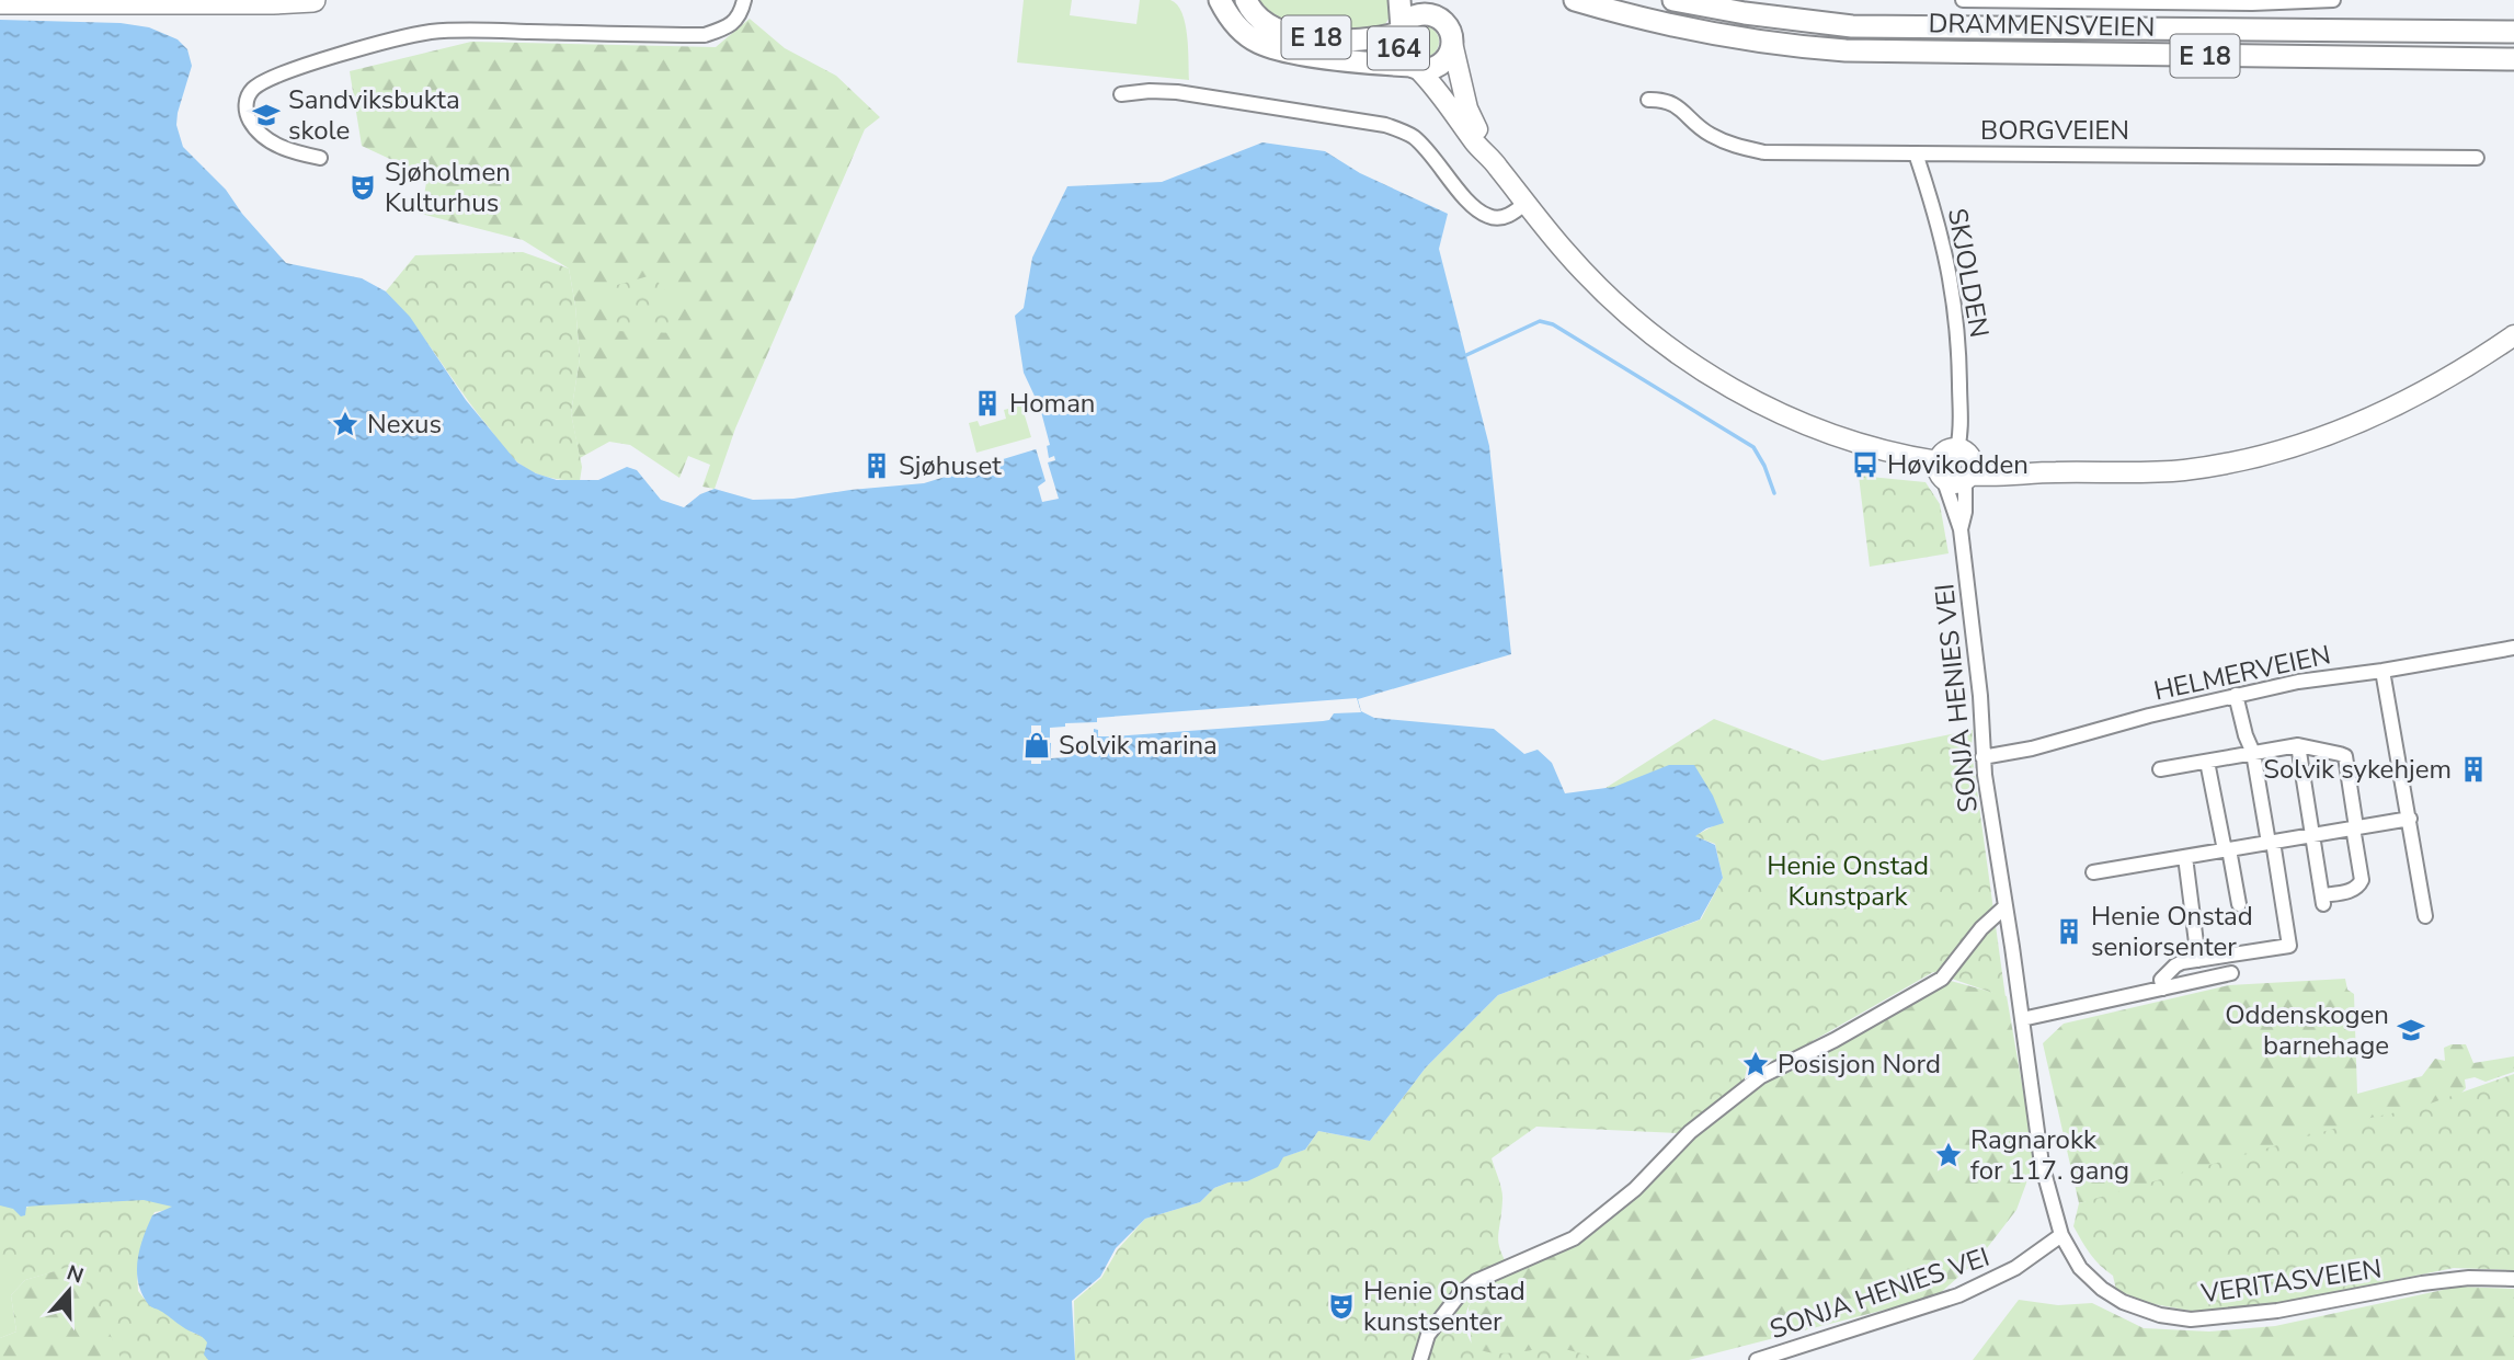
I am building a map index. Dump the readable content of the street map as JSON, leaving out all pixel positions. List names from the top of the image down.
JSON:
{
  "streets": {
    "main road": ["DRAMMENSVEIEN", "E 18", "164"],
    "street": [
      "BORGVEIEN",
      "SKJOLDEN",
      "HELMERVEIEN",
      "SONJA HENIES VEI",
      "VERITASVEIEN"
    ]
  },
  "crossings": [
    ["E 18", "164"],
    ["BORGVEIEN", "SKJOLDEN"],
    ["SKJOLDEN", "SONJA HENIES VEI"],
    ["HELMERVEIEN", "SONJA HENIES VEI"],
    ["SONJA HENIES VEI", "VERITASVEIEN"]
  ],
  "parks": ["Henie Onstad Kunstpark"],
  "places": {
    "school or university": ["Sandviksbukta skole", "Oddenskogen barnehage"],
    "theatre": ["Sjøholmen Kulturhus", "Henie Onstad kunstsenter"],
    "building": [
      "Homan",
      "Sjøhuset",
      "Solvik sykehjem",
      "Henie Onstad seniorsenter"
    ],
    "place": ["Nexus", "Posisjon Nord", "Ragnarokk for 117. gang"],
    "bus stop": ["Høvikodden"],
    "shop": ["Solvik marina"]
  },
  "north": "top"
}
